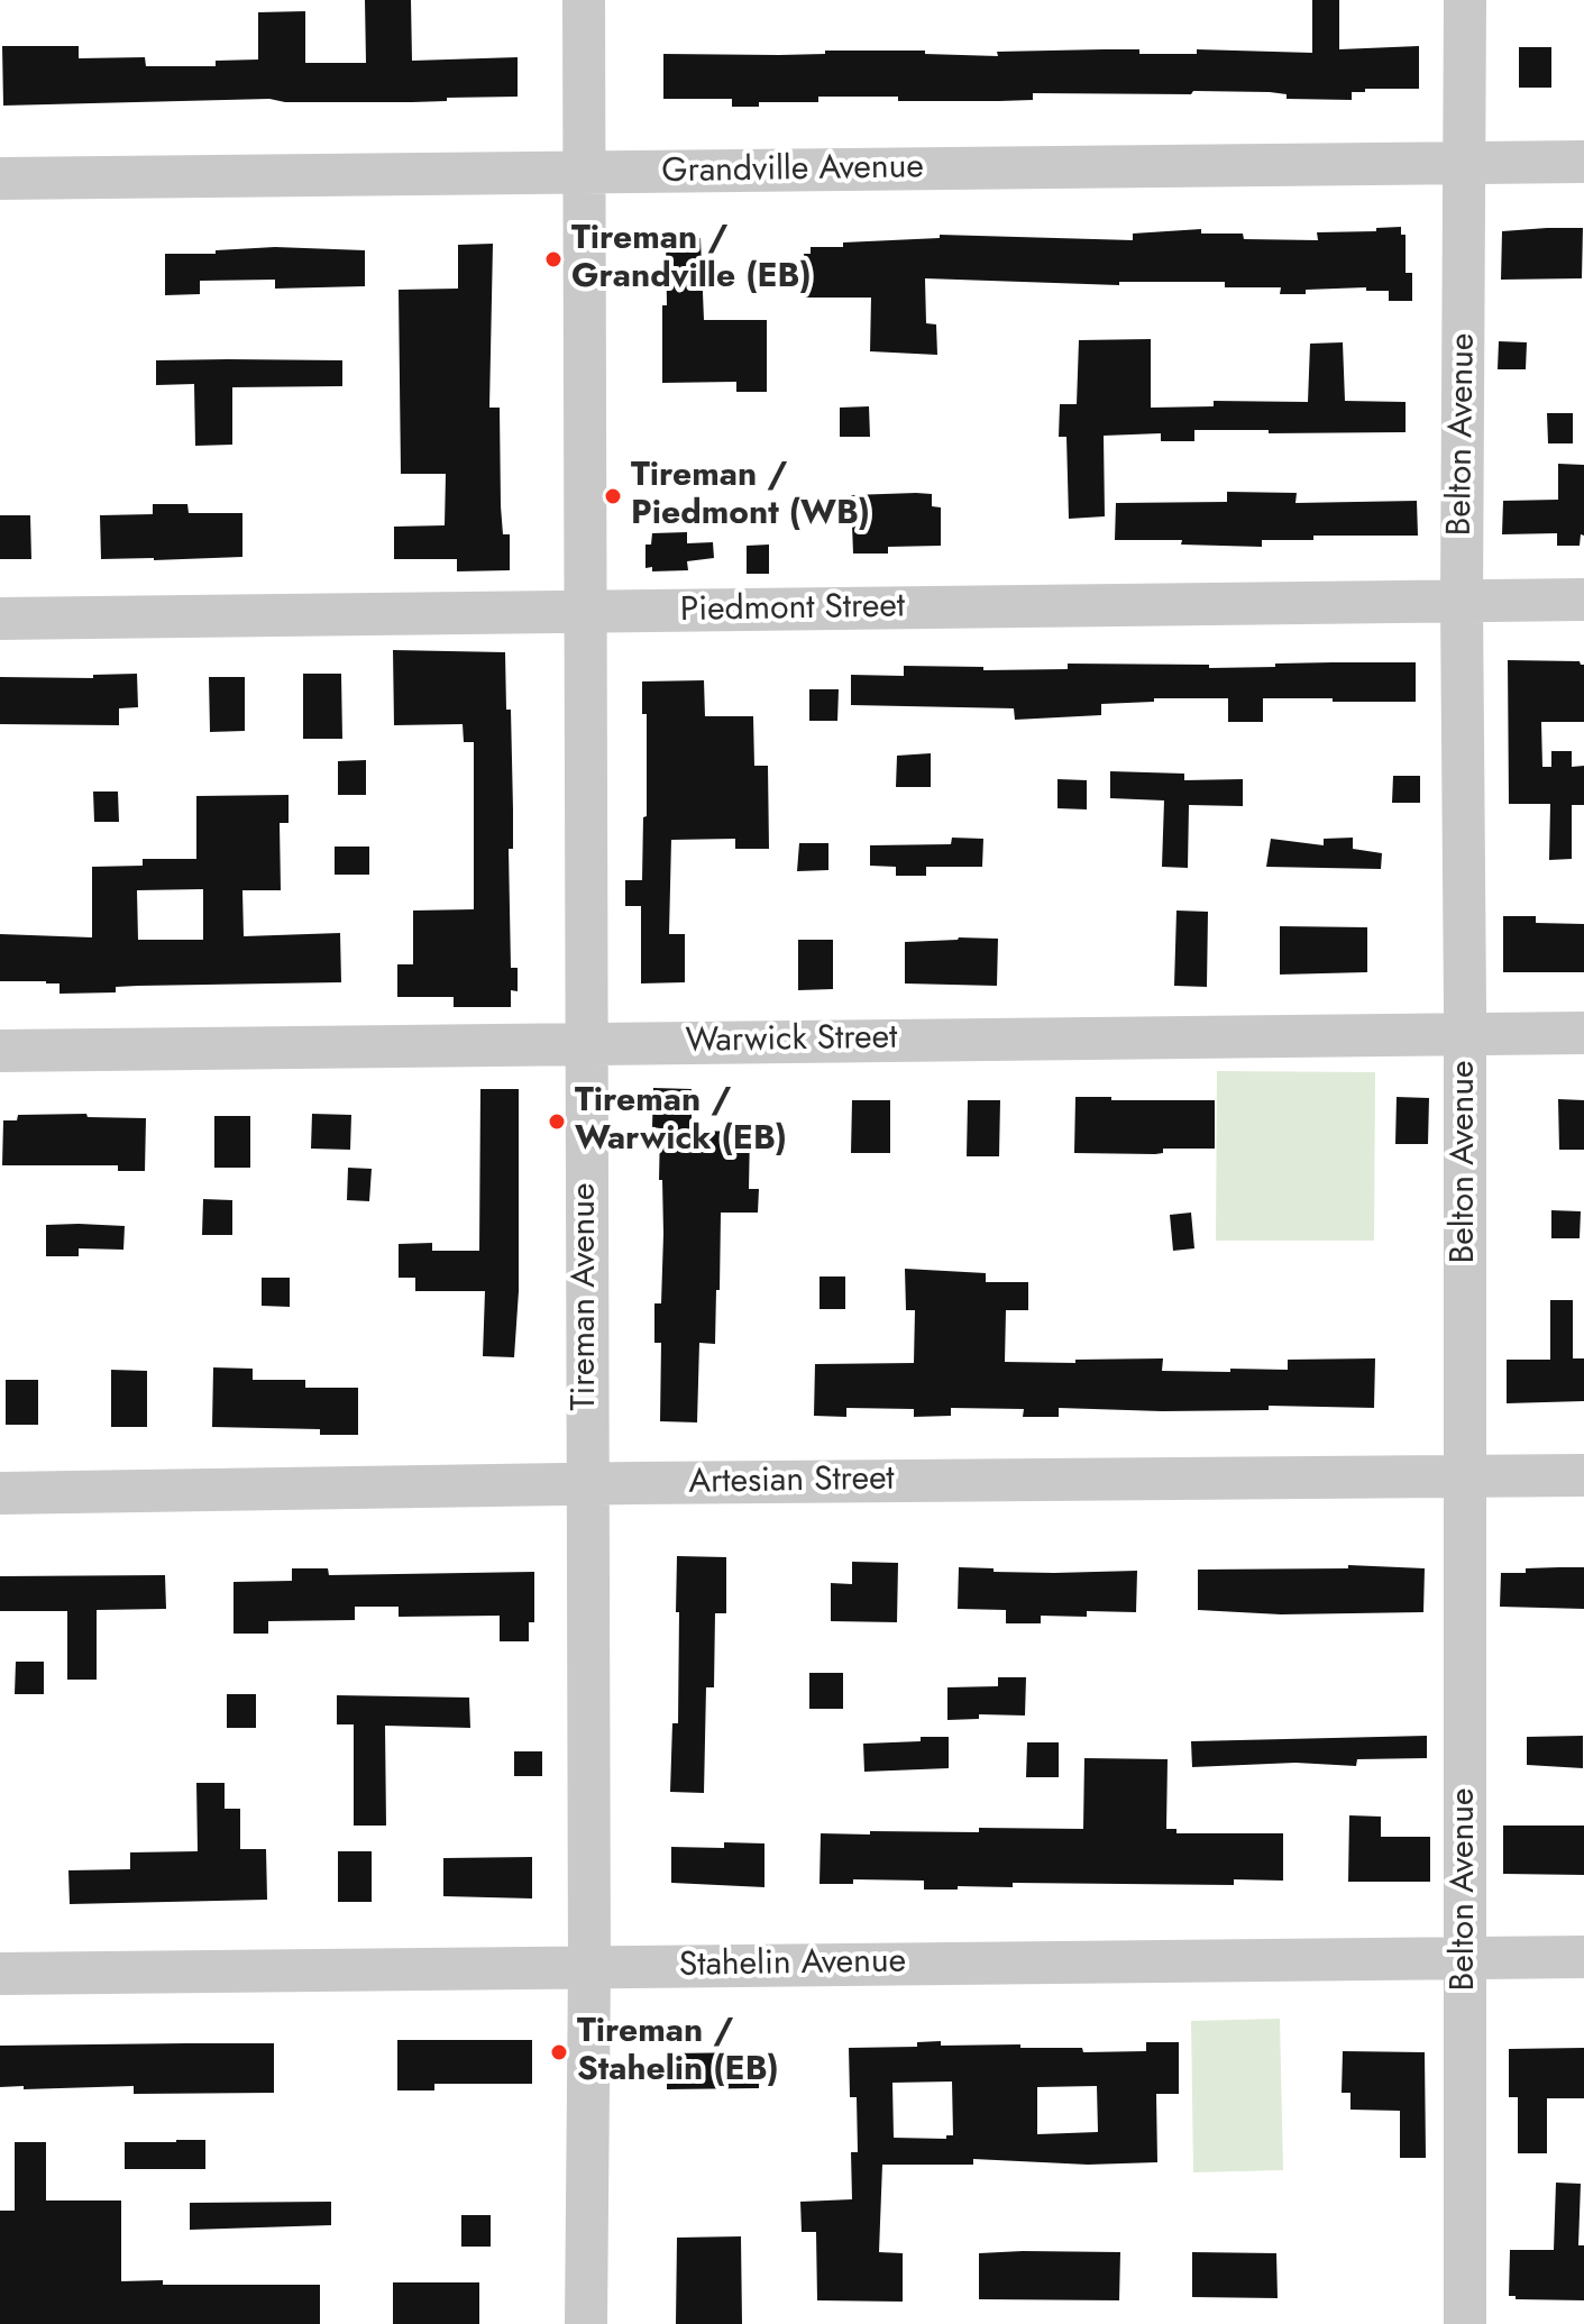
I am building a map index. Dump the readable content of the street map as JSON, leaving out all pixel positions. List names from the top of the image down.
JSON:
{
  "streets": {
    "street": [
      "Grandville Avenue",
      "Belton Avenue",
      "Piedmont Street",
      "Warwick Street",
      "Tireman Avenue",
      "Artesian Street",
      "Stahelin Avenue"
    ]
  },
  "crossings": [
    ["Grandville Avenue", "Belton Avenue"],
    ["Grandville Avenue", "Tireman Avenue"],
    ["Belton Avenue", "Piedmont Street"],
    ["Belton Avenue", "Warwick Street"],
    ["Belton Avenue", "Artesian Street"],
    ["Belton Avenue", "Stahelin Avenue"],
    ["Piedmont Street", "Tireman Avenue"],
    ["Warwick Street", "Tireman Avenue"],
    ["Tireman Avenue", "Artesian Street"],
    ["Tireman Avenue", "Stahelin Avenue"]
  ],
  "places": [
    "Tireman / Grandville (EB)",
    "Tireman / Piedmont (WB)",
    "Tireman / Warwick (EB)",
    "Tireman / Stahelin (EB)"
  ]
}
